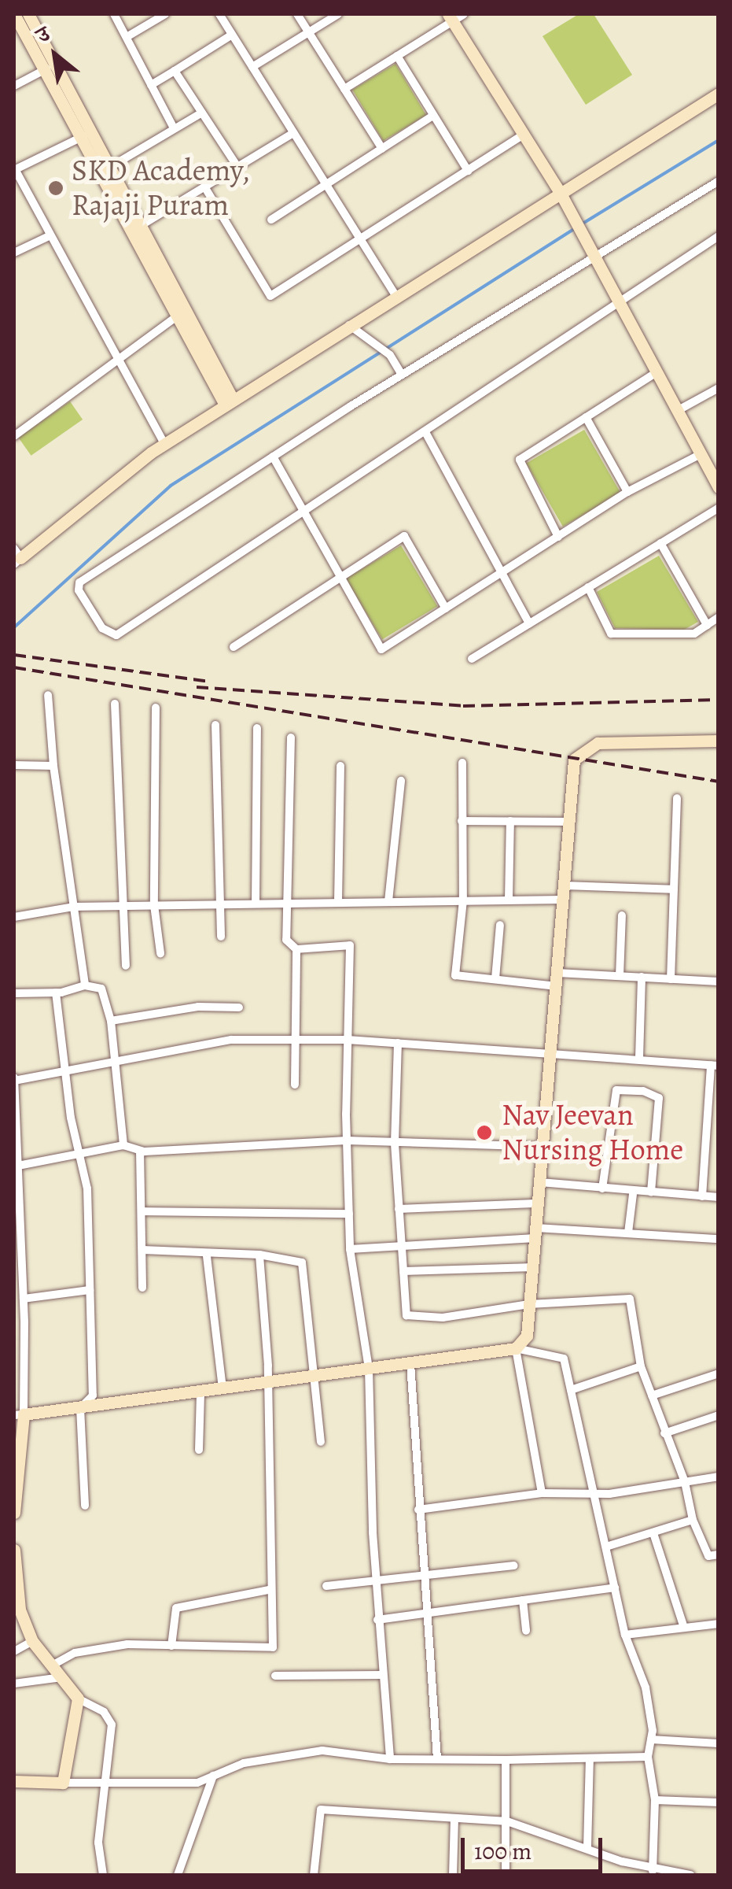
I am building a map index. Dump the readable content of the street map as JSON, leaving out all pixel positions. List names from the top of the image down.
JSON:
{
  "places": ["SKD Academy, Rajaji Puram", "Nav Jeevan Nursing Home"],
  "scale_bar": "100 m",
  "north": "top left"
}
